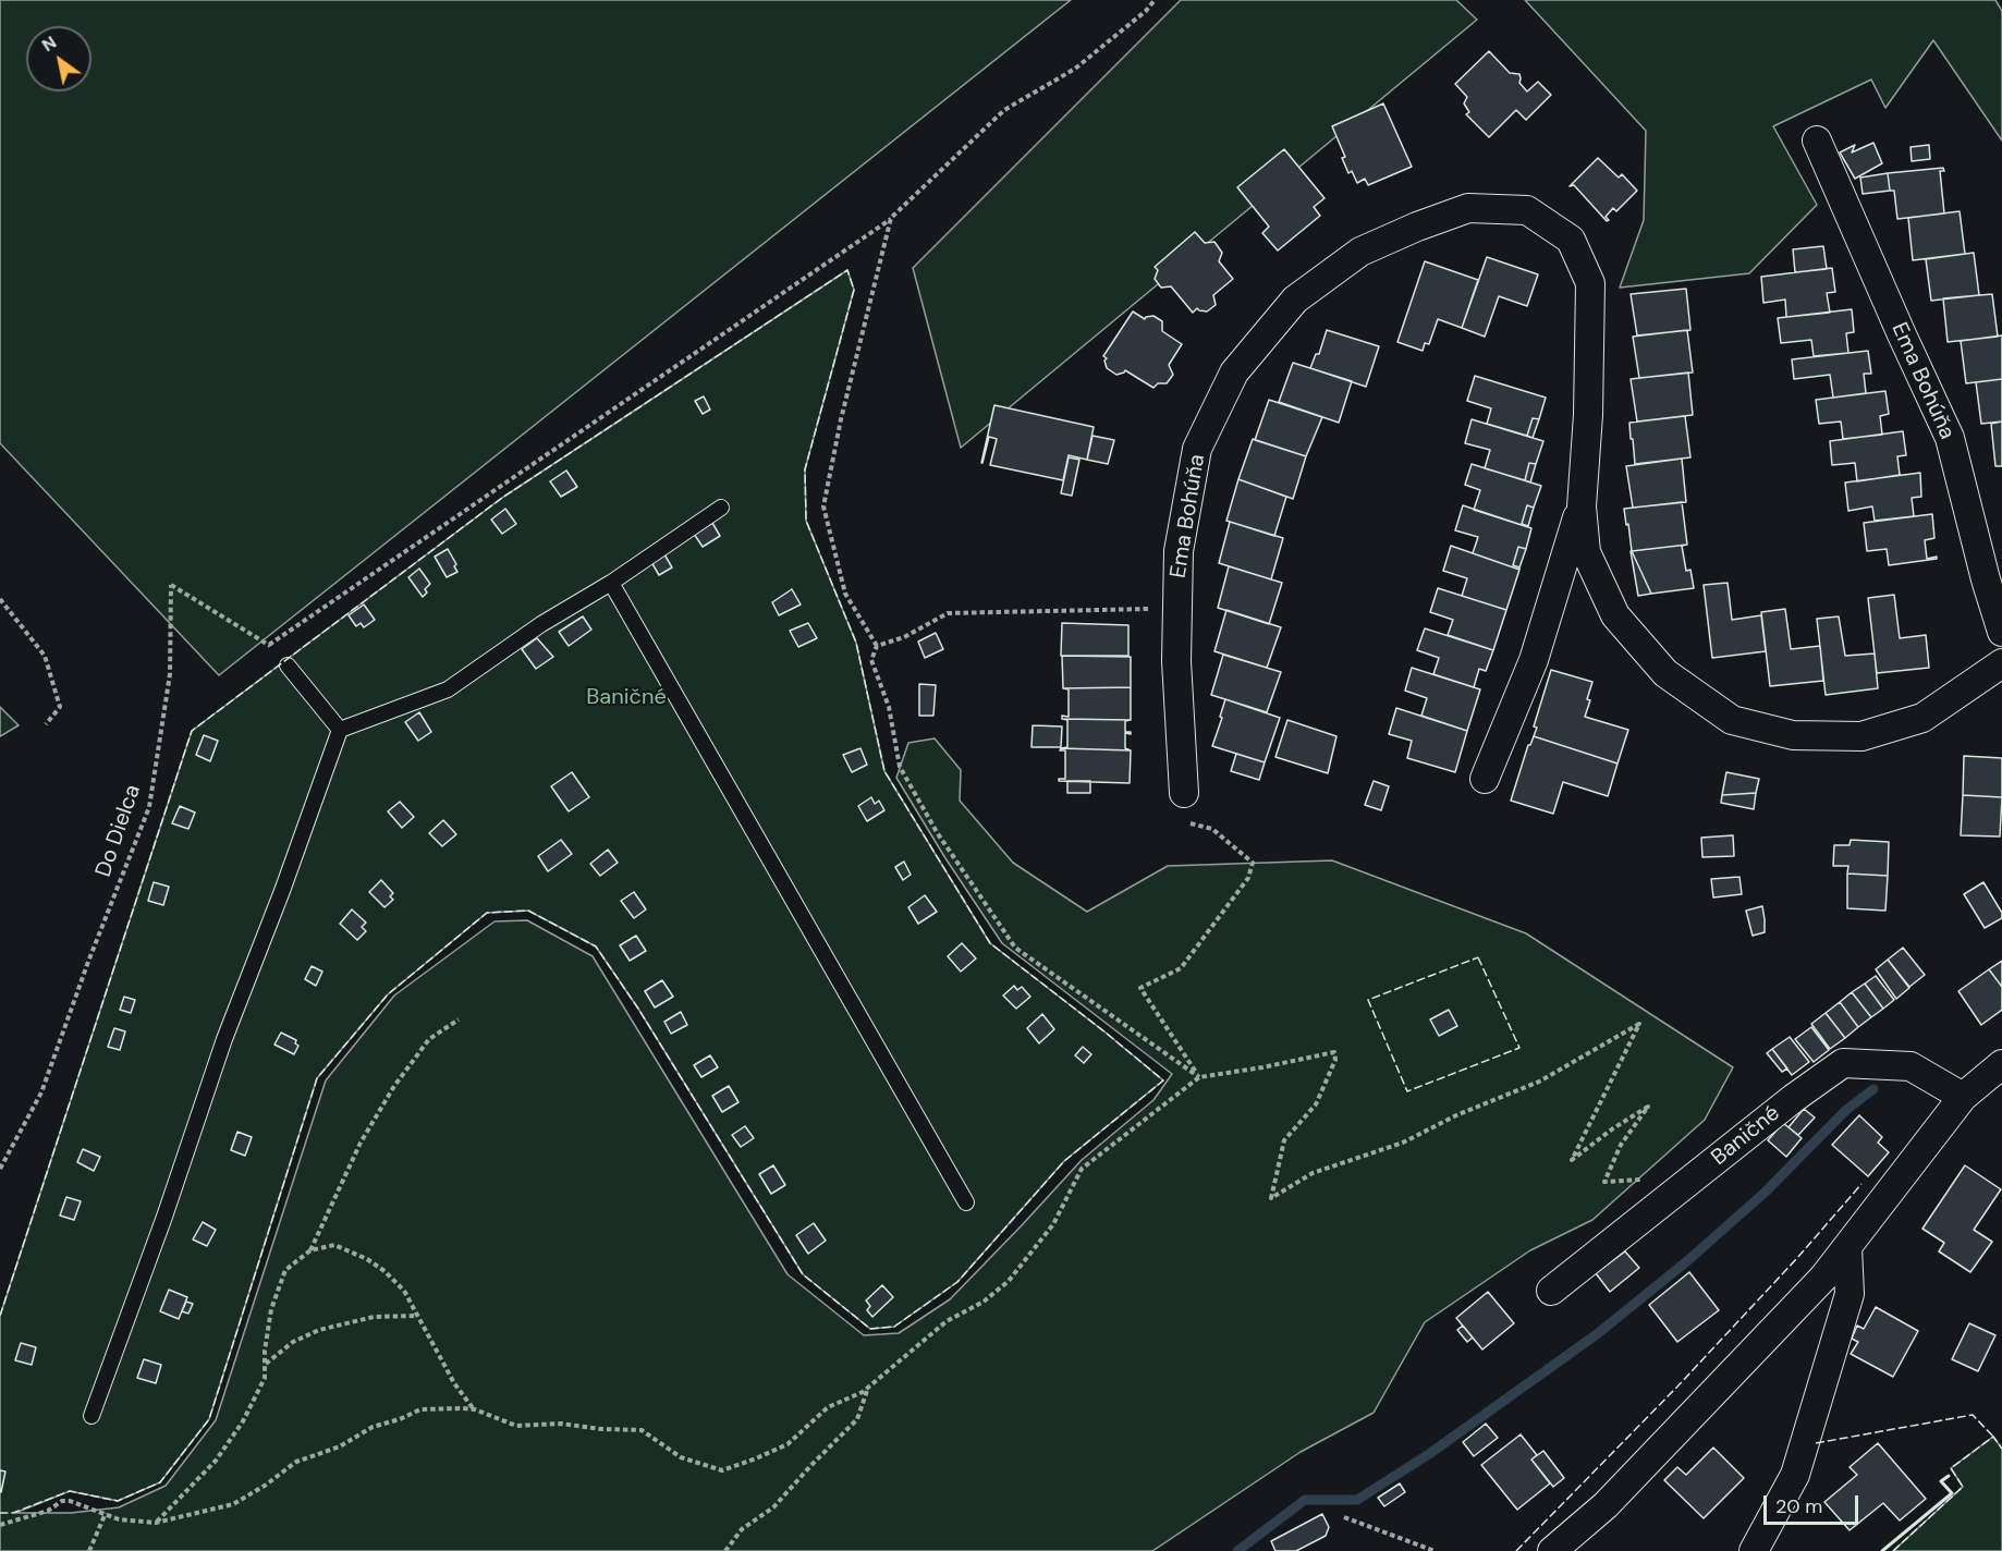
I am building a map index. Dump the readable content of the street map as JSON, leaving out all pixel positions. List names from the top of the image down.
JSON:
{
  "streets": {
    "street": ["Ema Bohúňa", "Baničné"],
    "path": ["Do Dielca"]
  },
  "parks": ["Baničné"],
  "scale_bar": "20 m",
  "north": "top left"
}
